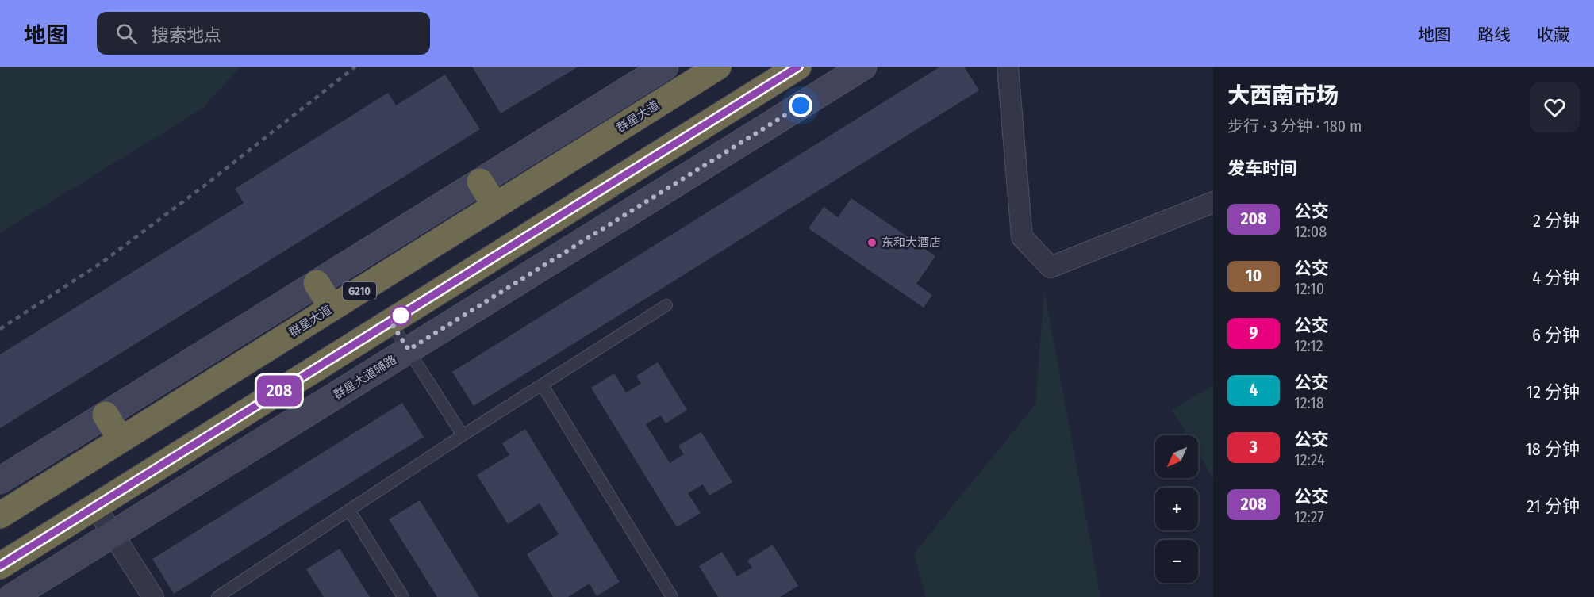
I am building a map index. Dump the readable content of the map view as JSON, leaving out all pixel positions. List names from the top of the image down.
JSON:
{
  "streets": {
    "highway": ["群星大道", "G210"],
    "street": ["群星大道辅路"]
  },
  "places": ["东和大酒店"],
  "lines": ["bus line 208"],
  "north": "bottom left",
  "page": {
    "header": "地图",
    "search": "搜索地点",
    "nav": ["地图", "路线", "收藏"],
    "on_map": "208",
    "heading": [
      ["大西南市场", "步行 · 3 分钟 · 180 m"],
      "发车时间"
    ],
    "list": [
      {
        "mark": "208",
        "name": "公交",
        "note": "12:08",
        "value": "2 分钟"
      },
      {
        "mark": "10",
        "name": "公交",
        "note": "12:10",
        "value": "4 分钟"
      },
      {
        "mark": "9",
        "name": "公交",
        "note": "12:12",
        "value": "6 分钟"
      },
      {
        "mark": "4",
        "name": "公交",
        "note": "12:18",
        "value": "12 分钟"
      },
      {
        "mark": "3",
        "name": "公交",
        "note": "12:24",
        "value": "18 分钟"
      },
      {
        "mark": "208",
        "name": "公交",
        "note": "12:27",
        "value": "21 分钟"
      }
    ],
    "map_buttons": ["+", "−"]
  }
}
